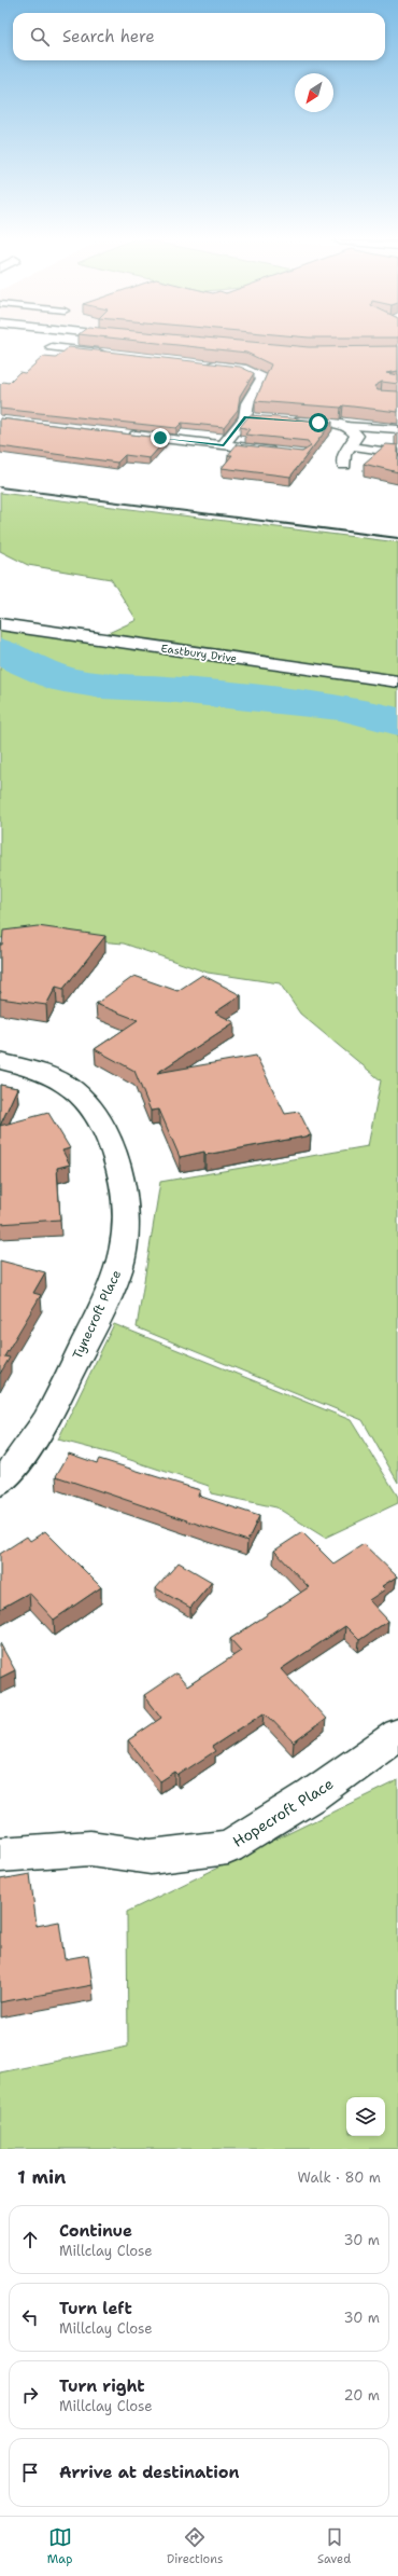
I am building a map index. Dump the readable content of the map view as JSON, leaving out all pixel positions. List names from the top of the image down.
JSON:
{
  "streets": {
    "street": ["Eastbury Drive", "Tynecroft Place", "Hopecroft Place"]
  },
  "north": "bottom left",
  "page": {
    "search": "Search here",
    "heading": ["1 min", "Walk · 80 m"],
    "list": [
      ["Continue", "Millclay Close", "30 m"],
      ["Turn left", "Millclay Close", "30 m"],
      ["Turn right", "Millclay Close", "20 m"],
      "Arrive at destination"
    ],
    "nav": ["Map", "Directions", "Saved"]
  }
}
